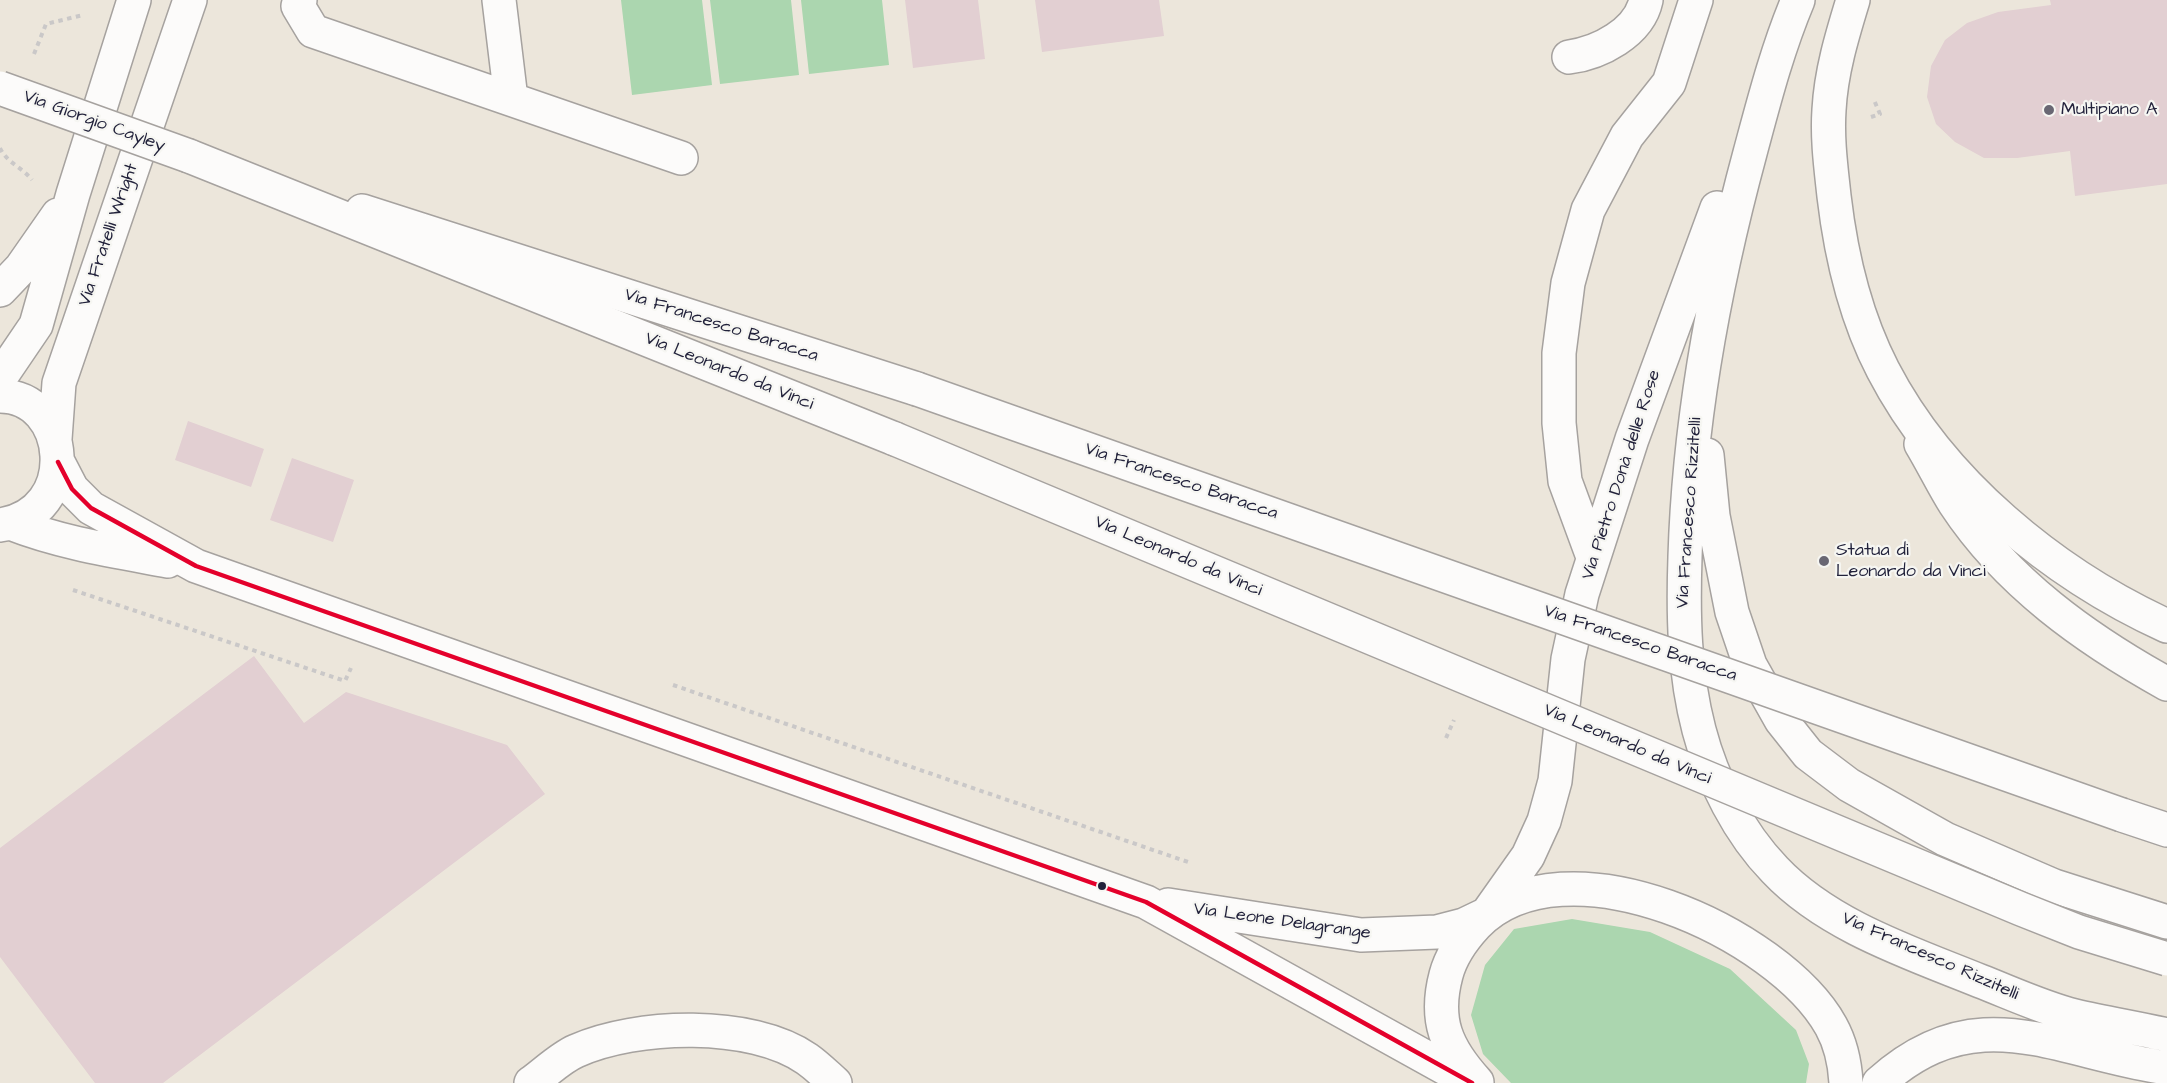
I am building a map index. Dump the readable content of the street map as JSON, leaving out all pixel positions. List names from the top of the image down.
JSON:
{
  "streets": {
    "street": [
      "Via Giorgio Cayley",
      "Via Fratelli Wright",
      "Via Francesco Baracca",
      "Via Leonardo da Vinci",
      "Via Pietro Donà delle Rose",
      "Via Francesco Rizzitelli",
      "Via Leone Delagrange"
    ]
  },
  "crossings": [
    ["Via Giorgio Cayley", "Via Francesco Baracca"],
    ["Via Giorgio Cayley", "Via Leonardo da Vinci"],
    ["Via Fratelli Wright", "Via Leone Delagrange"],
    ["Via Francesco Baracca", "Via Leonardo da Vinci"],
    ["Via Pietro Donà delle Rose", "Via Francesco Rizzitelli"],
    ["Via Pietro Donà delle Rose", "Via Leone Delagrange"]
  ],
  "places": ["Multipiano A", "Statua di Leonardo da Vinci"]
}
